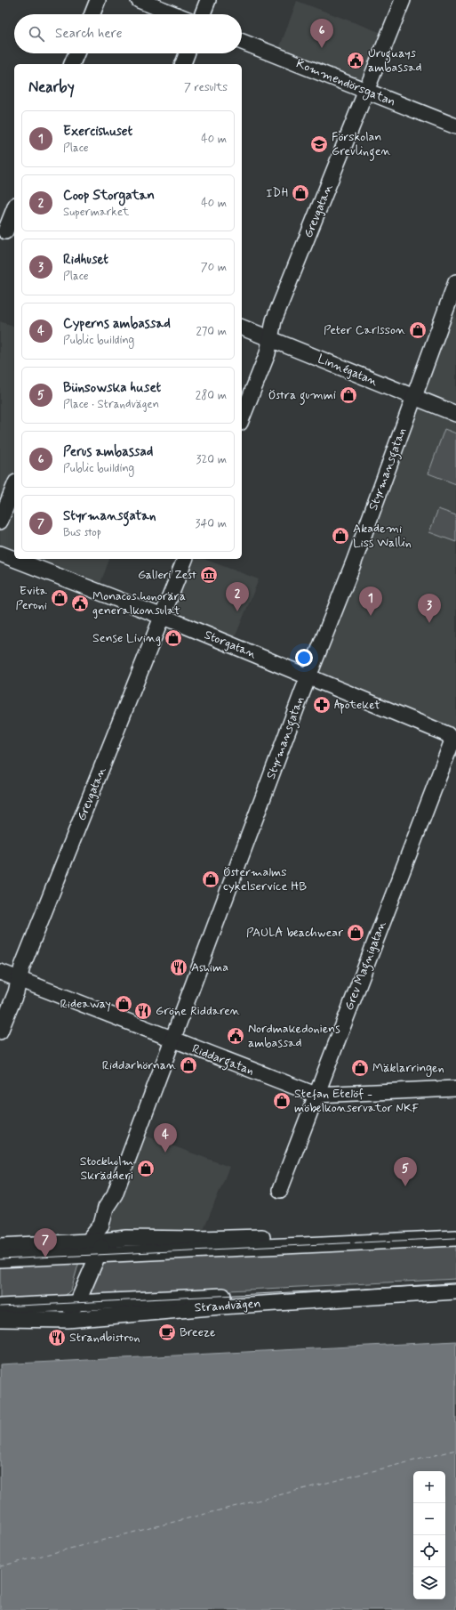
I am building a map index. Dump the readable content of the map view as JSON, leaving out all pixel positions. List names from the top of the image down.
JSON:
{
  "streets": {
    "street": [
      "Kommendörsgatan",
      "Grevgatan",
      "Linnégatan",
      "Styrmansgatan",
      "Storgatan",
      "Grev Magnigatan",
      "Riddargatan",
      "Strandvägen"
    ]
  },
  "crossings": [
    ["Kommendörsgatan", "Grevgatan"],
    ["Grevgatan", "Linnégatan"],
    ["Grevgatan", "Storgatan"],
    ["Grevgatan", "Riddargatan"],
    ["Linnégatan", "Styrmansgatan"],
    ["Styrmansgatan", "Storgatan"],
    ["Styrmansgatan", "Riddargatan"],
    ["Styrmansgatan", "Strandvägen"],
    ["Storgatan", "Grev Magnigatan"],
    ["Grev Magnigatan", "Riddargatan"]
  ],
  "places": {
    "public building": ["Uruguays ambassad", "Monacos honorära generalkonsulat", "Nordmakedoniens ambassad"],
    "school or university": ["Förskolan Grevlingen"],
    "shop": [
      "IDH",
      "Peter Carlsson",
      "Östra gummi",
      "Akademi Liss Wallin",
      "Evita Peroni",
      "Sense Living",
      "Östermalms cykelservice HB",
      "PAULA beachwear",
      "Rideaway",
      "Riddarhörnan",
      "Mäklarringen",
      "Stefan Etelöf - möbelkonservator NKF",
      "Stockholm Skrädderi"
    ],
    "museum": ["Galleri Zest"],
    "pharmacy": ["Apoteket"],
    "restaurant": ["Ashima", "Gröne Riddaren", "Strandbistron"],
    "cafe": ["Breeze"]
  },
  "page": {
    "search": "Search here",
    "pins": [
      "6",
      "2",
      "1",
      "3",
      "4",
      "5",
      "7"
    ],
    "heading": ["Nearby", "7 results"],
    "list": [
      {
        "mark": "1",
        "name": "Exercishuset",
        "note": "Place",
        "value": "40 m"
      },
      {
        "mark": "2",
        "name": "Coop Storgatan",
        "note": "Supermarket",
        "value": "40 m"
      },
      {
        "mark": "3",
        "name": "Ridhuset",
        "note": "Place",
        "value": "70 m"
      },
      {
        "mark": "4",
        "name": "Cyperns ambassad",
        "note": "Public building",
        "value": "270 m"
      },
      {
        "mark": "5",
        "name": "Bünsowska huset",
        "note": "Place · Strandvägen",
        "value": "280 m"
      },
      {
        "mark": "6",
        "name": "Perus ambassad",
        "note": "Public building",
        "value": "320 m"
      },
      {
        "mark": "7",
        "name": "Styrmansgatan",
        "note": "Bus stop",
        "value": "340 m"
      }
    ],
    "map_buttons": ["+", "−"]
  }
}
